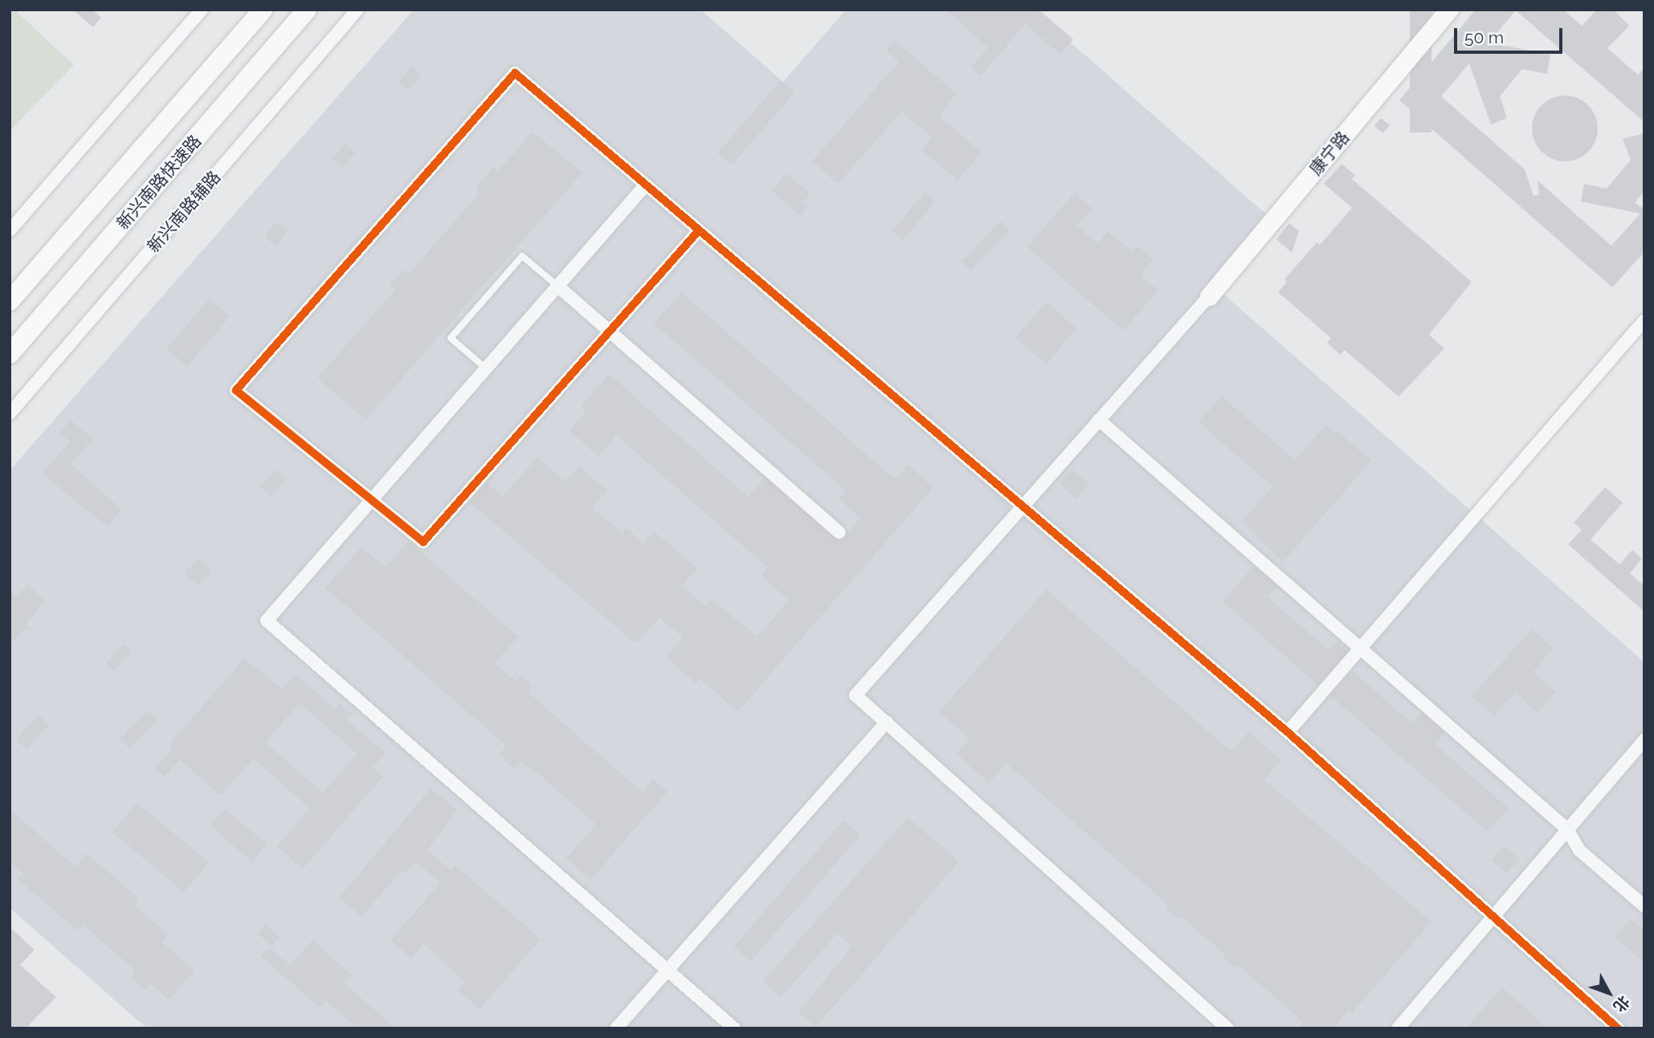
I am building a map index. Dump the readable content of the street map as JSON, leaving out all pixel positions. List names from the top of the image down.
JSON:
{
  "streets": {
    "main road": ["新兴南路快速路"],
    "street": ["康宁路", "新兴南路辅路"]
  },
  "scale_bar": "50 m",
  "north": "bottom right"
}
